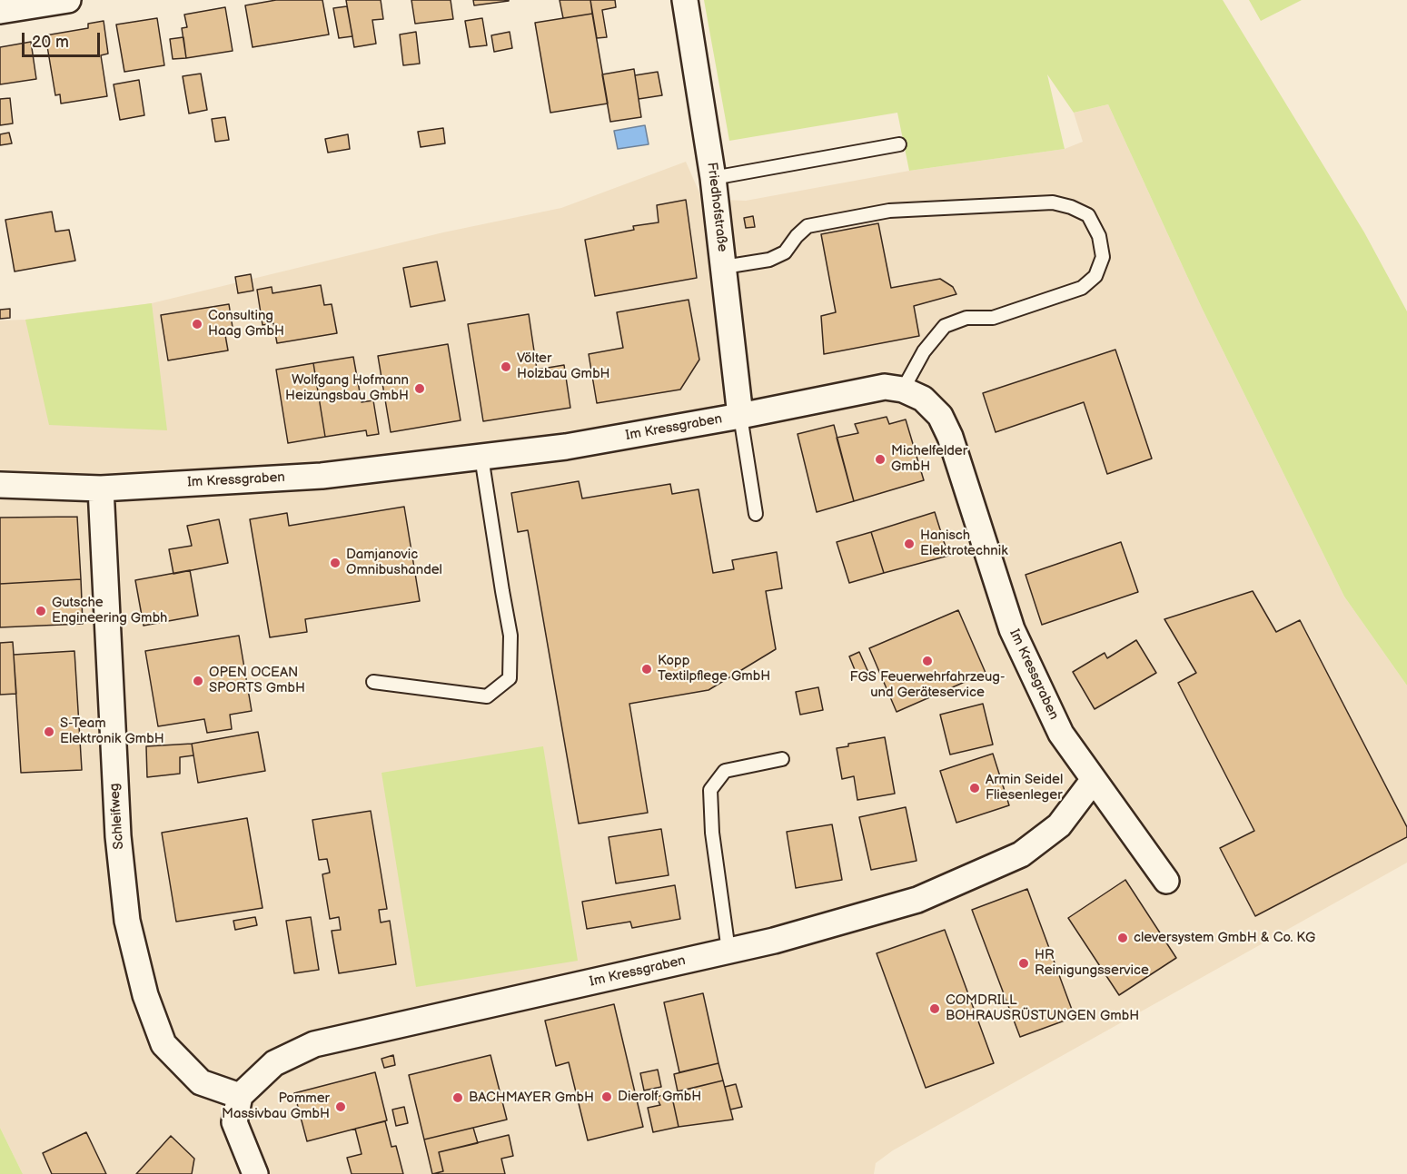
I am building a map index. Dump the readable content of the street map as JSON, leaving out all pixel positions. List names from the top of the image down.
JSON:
{
  "streets": {
    "street": ["Friedhofstraße", "Im Kressgraben", "Schleifweg"]
  },
  "crossings": [
    ["Friedhofstraße", "Im Kressgraben"],
    ["Im Kressgraben", "Schleifweg"]
  ],
  "places": [
    "Consulting Haag GmbH",
    "Völter Holzbau GmbH",
    "Wolfgang Hofmann Heizungsbau GmbH",
    "Michelfelder GmbH",
    "Hanisch Elektrotechnik",
    "Damjanovic Omnibushandel",
    "Gutsche Engineering Gmbh",
    "FGS Feuerwehrfahrzeug- und Geräteservice",
    "Kopp Textilpflege GmbH",
    "OPEN OCEAN SPORTS GmbH",
    "S-Team Elektronik GmbH",
    "Armin Seidel Fliesenleger",
    "cleversystem GmbH & Co. KG",
    "HR Reinigungsservice",
    "COMDRILL BOHRAUSRÜSTUNGEN GmbH",
    "Dierolf GmbH",
    "BACHMAYER GmbH",
    "Pommer Massivbau GmbH"
  ],
  "scale_bar": "20 m"
}
